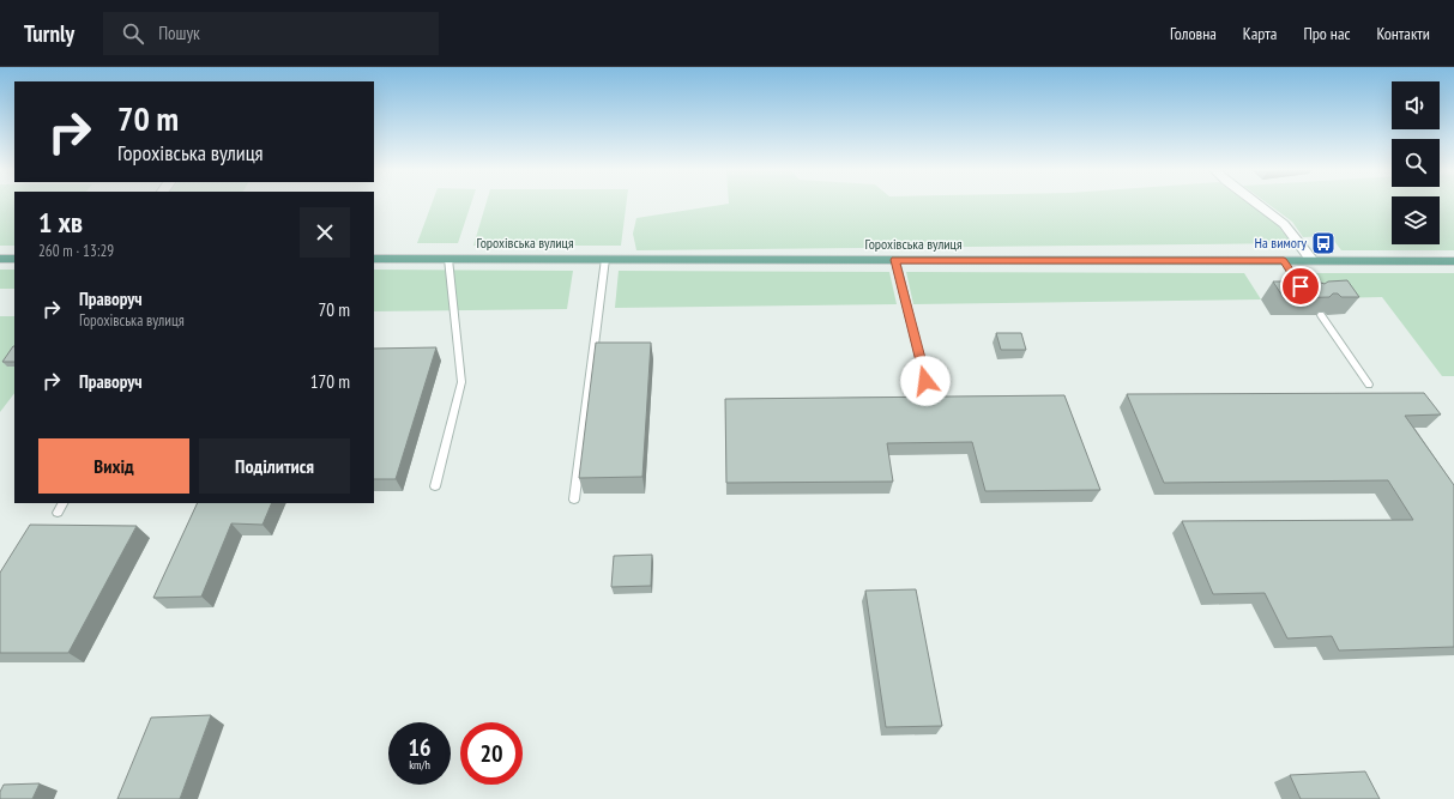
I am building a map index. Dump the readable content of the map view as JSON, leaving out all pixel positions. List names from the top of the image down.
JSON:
{
  "streets": {
    "main road": ["Горохівська вулиця"]
  },
  "places": {
    "bus stop": ["На вимогу"]
  },
  "page": {
    "header": "Turnly",
    "search": "Пошук",
    "nav": [
      "Головна",
      "Карта",
      "Про нас",
      "Контакти"
    ],
    "turn": ["70 m", "Горохівська вулиця"],
    "heading": ["1 хв", "260 m · 13:29"],
    "list": [
      {
        "name": "Праворуч",
        "note": "Горохівська вулиця",
        "value": "70 m"
      },
      {
        "name": "Праворуч",
        "value": "170 m"
      }
    ],
    "buttons": ["Вихід", "Поділитися"],
    "speed": "16 km/h",
    "limit": "20"
  }
}
